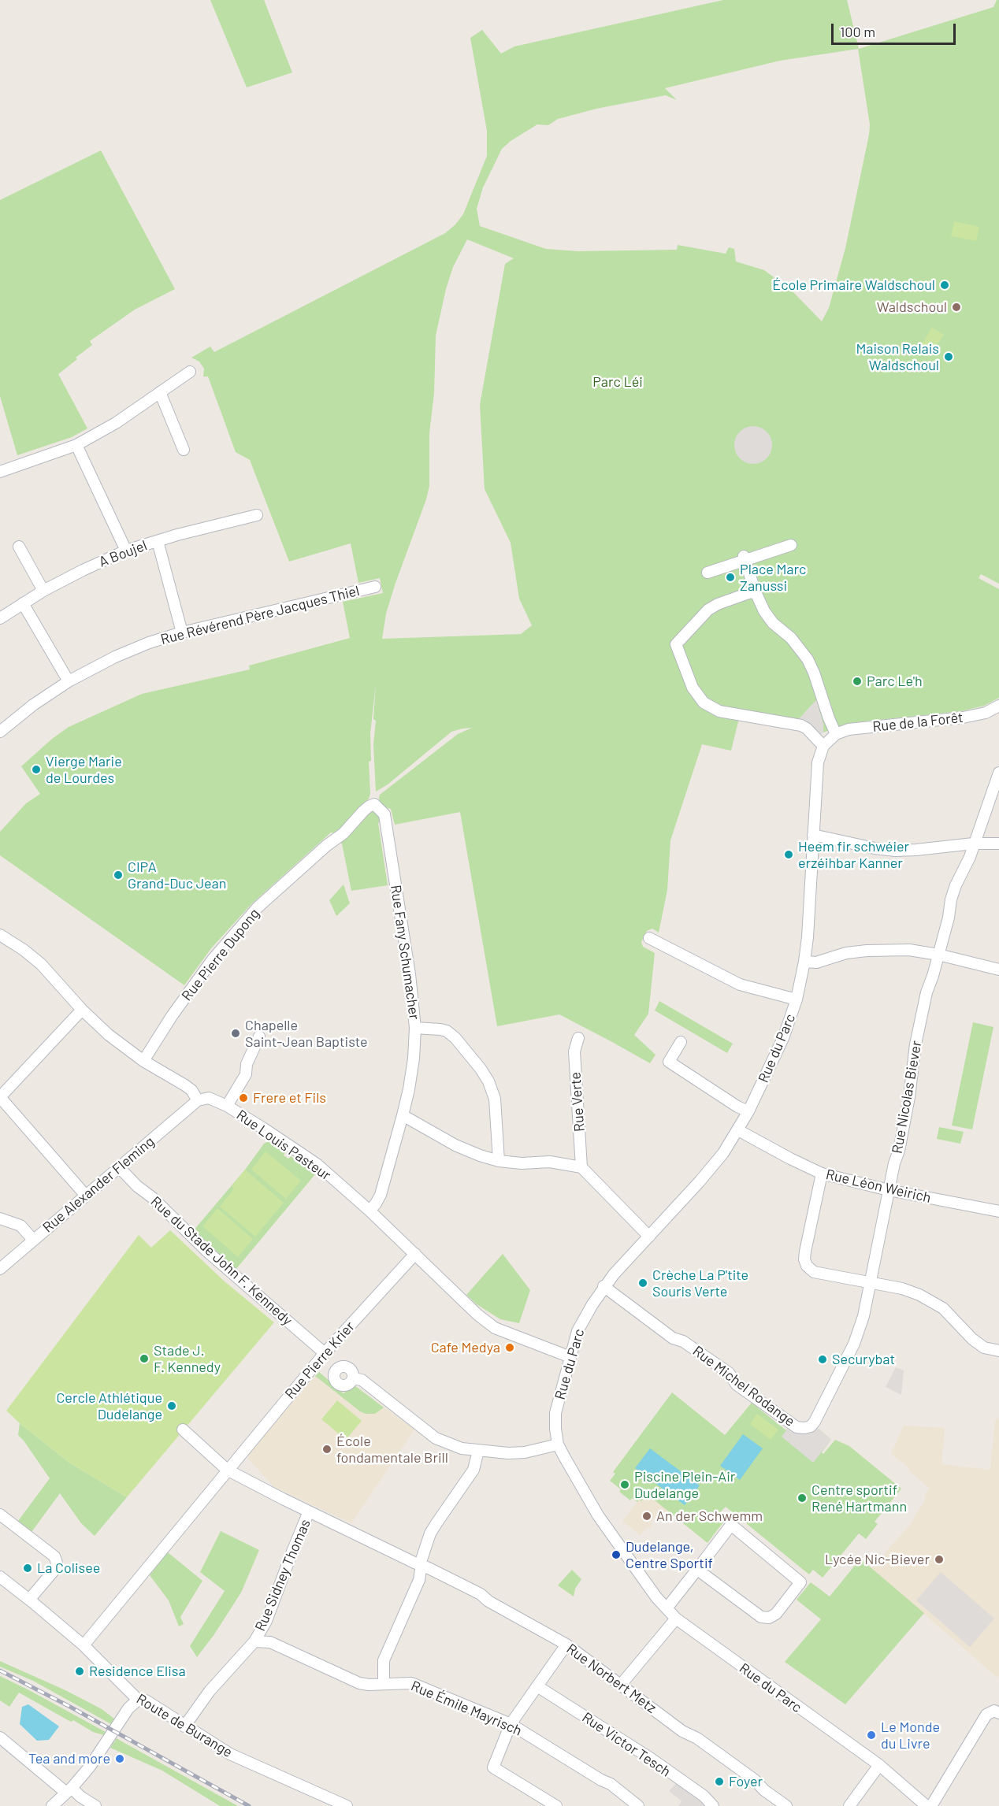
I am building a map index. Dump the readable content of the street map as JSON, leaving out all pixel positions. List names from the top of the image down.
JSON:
{
  "streets": {
    "street": [
      "A Boujel",
      "Rue Révérend Père Jacques Thiel",
      "Rue de la Forêt",
      "Rue Fany Schumacher",
      "Rue Pierre Dupong",
      "Rue du Parc",
      "Rue Nicolas Biever",
      "Rue Verte",
      "Rue Louis Pasteur",
      "Rue Alexander Fleming",
      "Rue Léon Weirich",
      "Rue du Stade John F. Kennedy",
      "Rue Pierre Krier",
      "Rue Michel Rodange",
      "Rue Sidney Thomas",
      "Rue Norbert Metz",
      "Rue Émile Mayrisch",
      "Route de Burange",
      "Rue Victor Tesch"
    ]
  },
  "crossings": [
    ["Rue de la Forêt", "Rue du Parc"],
    ["Rue Fany Schumacher", "Rue Pierre Dupong"],
    ["Rue Fany Schumacher", "Rue Louis Pasteur"],
    ["Rue du Parc", "Rue Louis Pasteur"],
    ["Rue du Parc", "Rue Léon Weirich"],
    ["Rue du Parc", "Rue Michel Rodange"],
    ["Rue Nicolas Biever", "Rue Léon Weirich"],
    ["Rue Nicolas Biever", "Rue Michel Rodange"],
    ["Rue Louis Pasteur", "Rue Alexander Fleming"],
    ["Rue Louis Pasteur", "Rue Pierre Krier"],
    ["Rue Alexander Fleming", "Rue du Stade John F. Kennedy"],
    ["Rue du Stade John F. Kennedy", "Rue Pierre Krier"],
    ["Rue Pierre Krier", "Rue Norbert Metz"],
    ["Rue Pierre Krier", "Route de Burange"],
    ["Rue Sidney Thomas", "Rue Norbert Metz"],
    ["Rue Sidney Thomas", "Rue Émile Mayrisch"],
    ["Rue Sidney Thomas", "Route de Burange"]
  ],
  "parks": ["Parc Léi"],
  "places": [
    "École Primaire Waldschoul",
    "Waldschoul",
    "Maison Relais Waldschoul",
    "Place Marc Zanussi",
    "Parc Le'h",
    "Vierge Marie de Lourdes",
    "Heem fir schwéier erzéihbar Kanner",
    "CIPA Grand-Duc Jean",
    "Chapelle Saint-Jean Baptiste",
    "Frere et Fils",
    "Crèche La P'tite Souris Verte",
    "Cafe Medya",
    "Stade J. F. Kennedy",
    "Securybat",
    "Cercle Athlétique Dudelange",
    "École fondamentale Brill",
    "Piscine Plein-Air Dudelange",
    "Centre sportif René Hartmann",
    "An der Schwemm",
    "Dudelange, Centre Sportif",
    "Lycée Nic-Biever",
    "La Colisee",
    "Residence Elisa",
    "Le Monde du Livre",
    "Tea and more",
    "Foyer"
  ],
  "scale_bar": "100 m"
}
